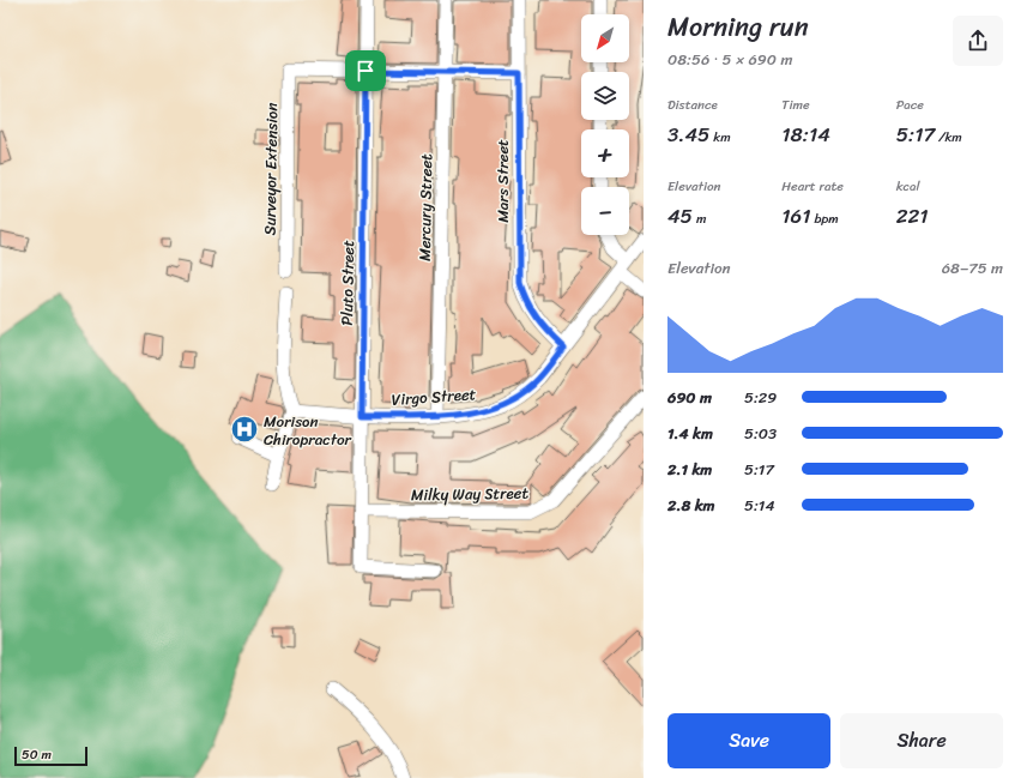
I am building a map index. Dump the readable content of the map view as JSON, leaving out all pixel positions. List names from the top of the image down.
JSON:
{
  "streets": {
    "street": [
      "Surveyor Extension",
      "Mars Street",
      "Mercury Street",
      "Pluto Street",
      "Virgo Street",
      "Milky Way Street"
    ]
  },
  "crossings": [
    ["Surveyor Extension", "Pluto Street"],
    ["Mars Street", "Virgo Street"],
    ["Mercury Street", "Virgo Street"],
    ["Pluto Street", "Virgo Street"],
    ["Pluto Street", "Milky Way Street"]
  ],
  "places": {
    "hospital": ["Morison Chiropractor"]
  },
  "scale_bar": "50 m",
  "north": "bottom left",
  "page": {
    "heading": ["Morning run", "08:56 · 5 × 690 m"],
    "map_buttons": ["+", "−"],
    "stats": [
      ["Distance", "3.45 km"],
      ["Time", "18:14"],
      ["Pace", "5:17 /km"],
      ["Elevation", "45 m"],
      ["Heart rate", "161 bpm"],
      ["kcal", "221"]
    ],
    "chart": ["Elevation", "68–75 m"],
    "list": [
      {
        "name": "690 m",
        "note": "5:29"
      },
      {
        "name": "1.4 km",
        "note": "5:03"
      },
      {
        "name": "2.1 km",
        "note": "5:17"
      },
      {
        "name": "2.8 km",
        "note": "5:14"
      }
    ],
    "buttons": ["Save", "Share"],
    "scale": "50 m"
  }
}
